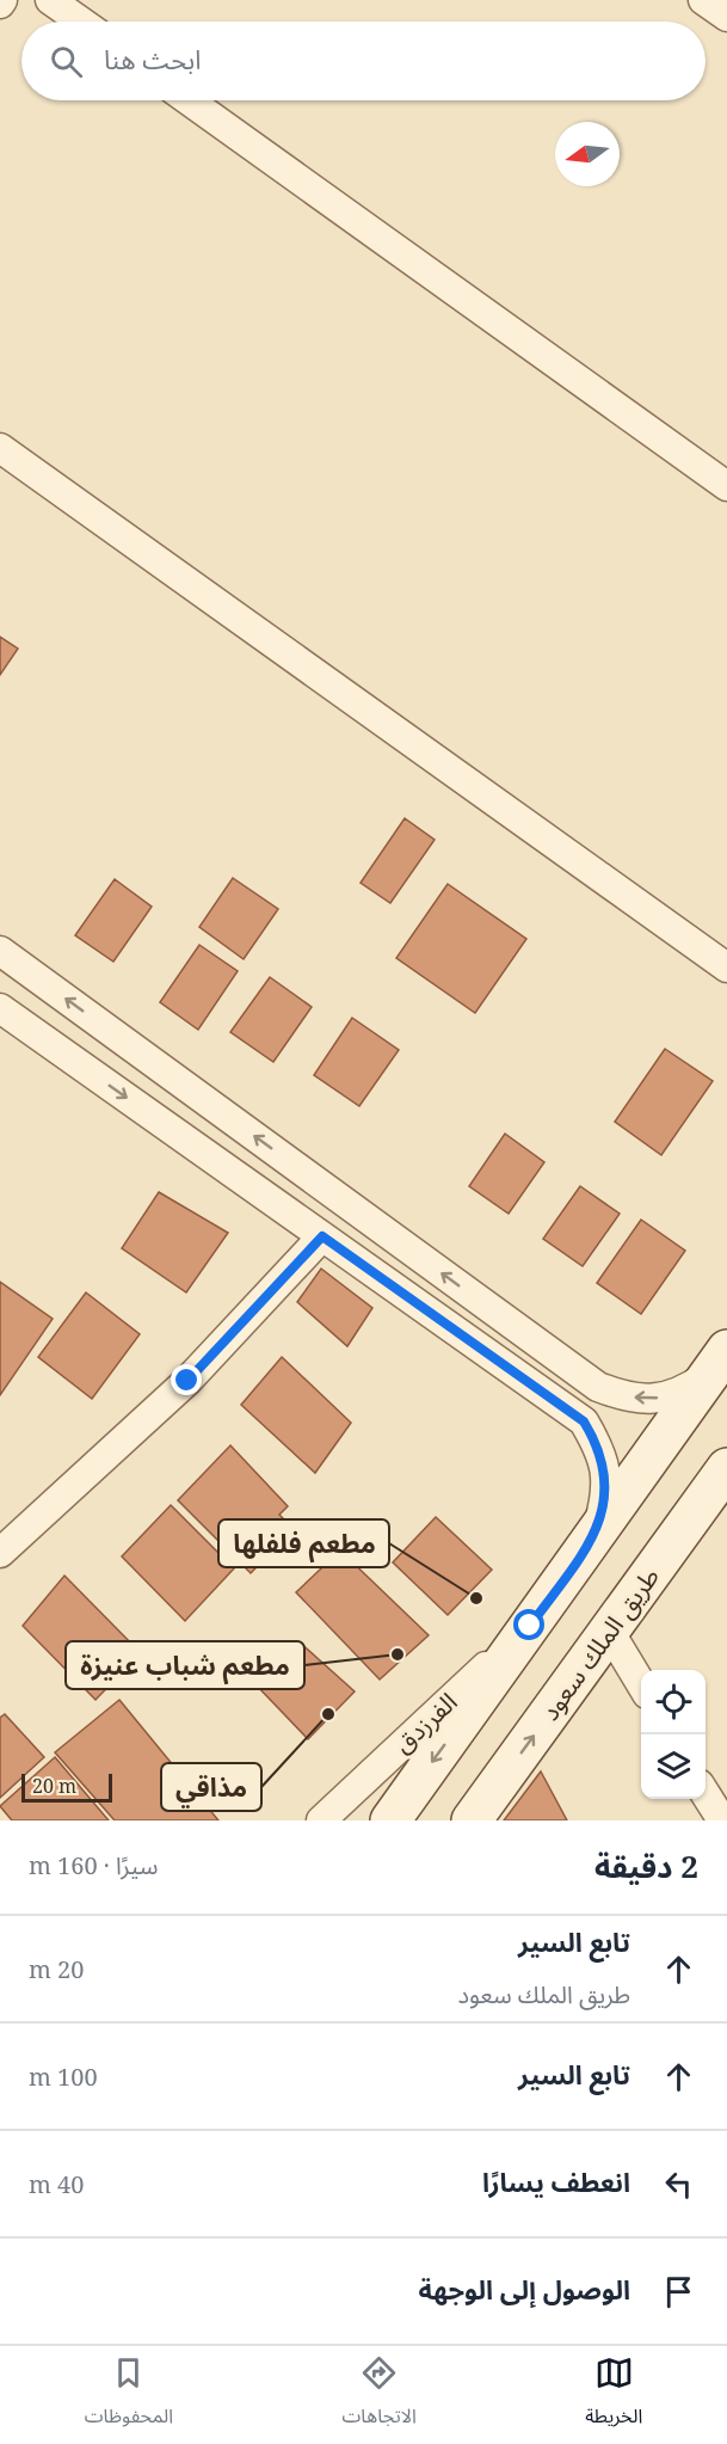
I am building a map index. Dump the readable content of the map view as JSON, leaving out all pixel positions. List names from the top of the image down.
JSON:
{
  "streets": {
    "street": ["طريق الملك سعود", "الفرزدق"]
  },
  "places": ["مطعم فلفلها", "مطعم شباب عنيزة", "مذاقي"],
  "scale_bar": "20 m",
  "north": "left",
  "page": {
    "search": "ابحث هنا",
    "scale": "20 m",
    "heading": ["2 دقيقة", "سيرًا · 160 m"],
    "list": [
      ["تابع السير", "طريق الملك سعود", "20 m"],
      ["تابع السير", "100 m"],
      ["انعطف يسارًا", "40 m"],
      "الوصول إلى الوجهة"
    ],
    "nav": ["الخريطة", "الاتجاهات", "المحفوظات"]
  }
}
